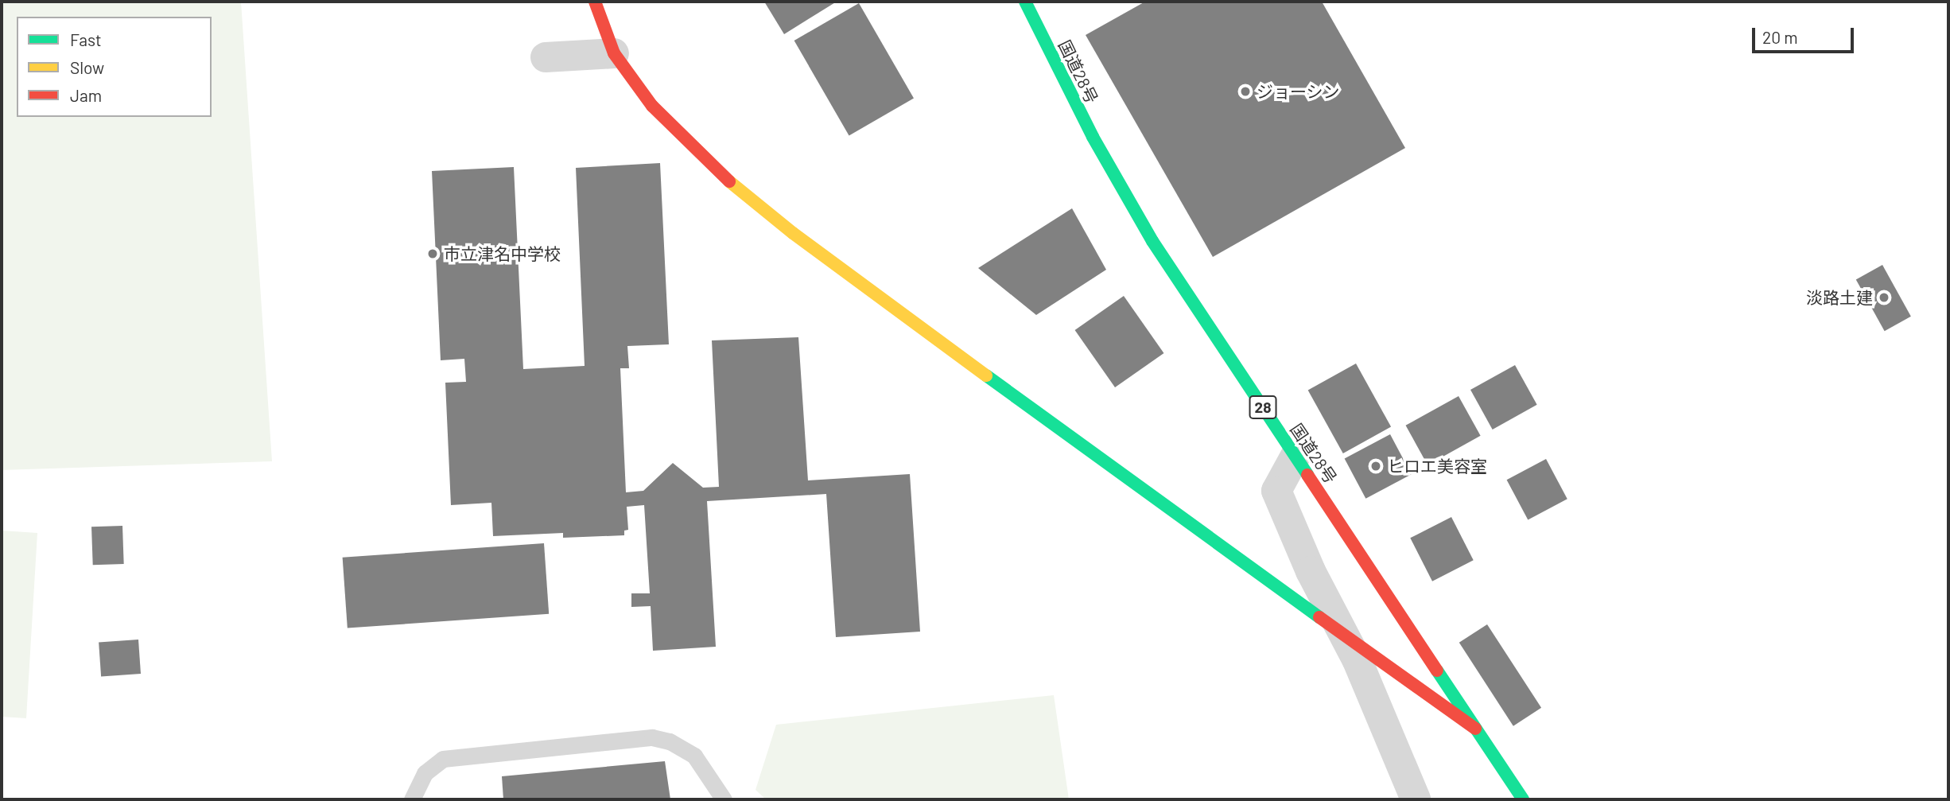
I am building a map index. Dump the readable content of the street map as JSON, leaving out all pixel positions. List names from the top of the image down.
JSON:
{
  "streets": {
    "main road": ["国道28号", "28"]
  },
  "places": [
    "ジョーシン",
    "市立津名中学校",
    "淡路土建",
    "ヒロエ美容室"
  ],
  "legend": ["Fast", "Slow", "Jam"],
  "scale_bar": "20 m"
}
